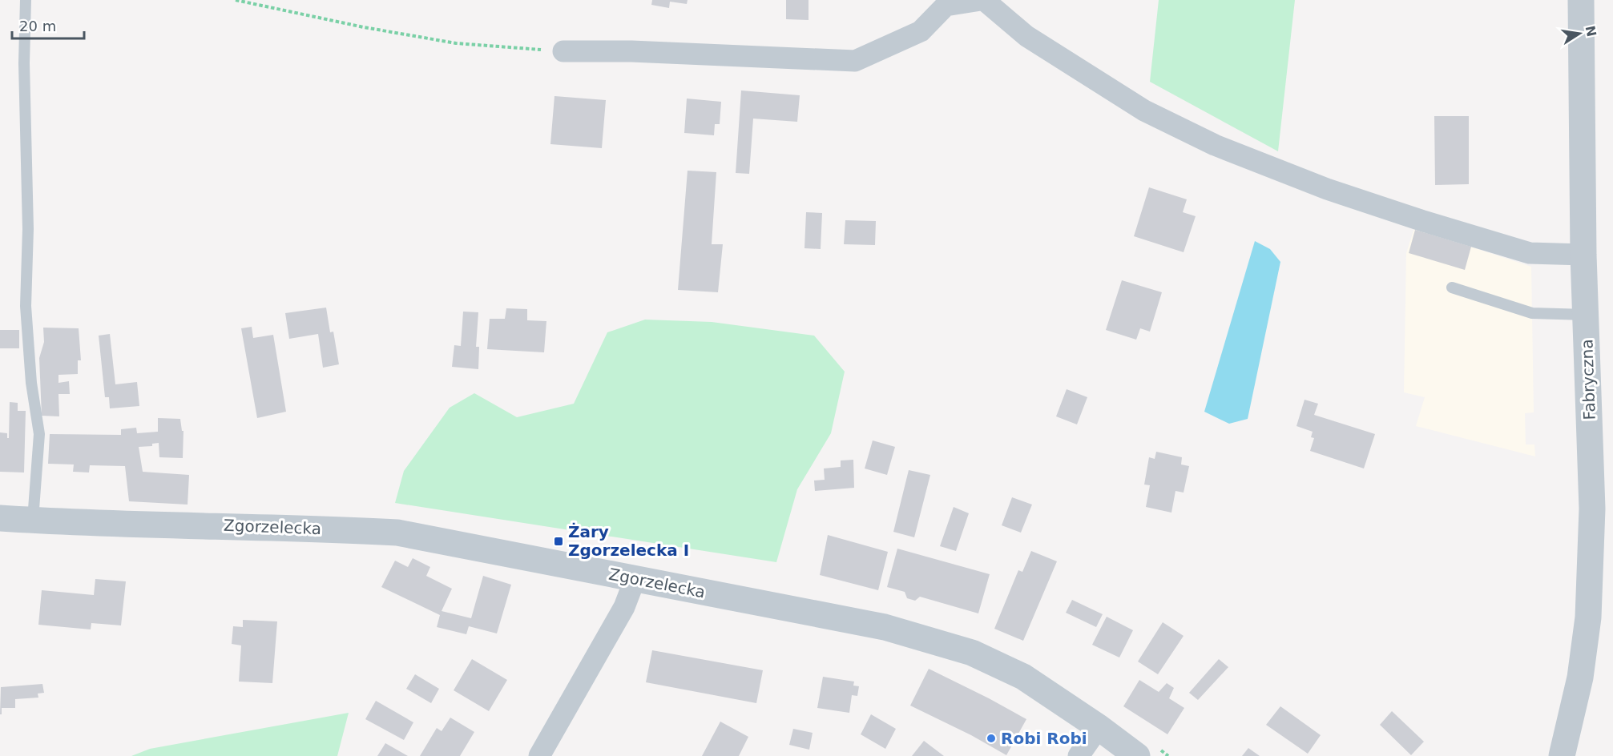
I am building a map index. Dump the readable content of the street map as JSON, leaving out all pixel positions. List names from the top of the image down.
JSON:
{
  "streets": {
    "street": ["Fabryczna", "Zgorzelecka"]
  },
  "places": {
    "transit": ["Żary Zgorzelecka I"],
    "other": ["Robi Robi"]
  },
  "scale_bar": "20 m",
  "north": "right"
}
